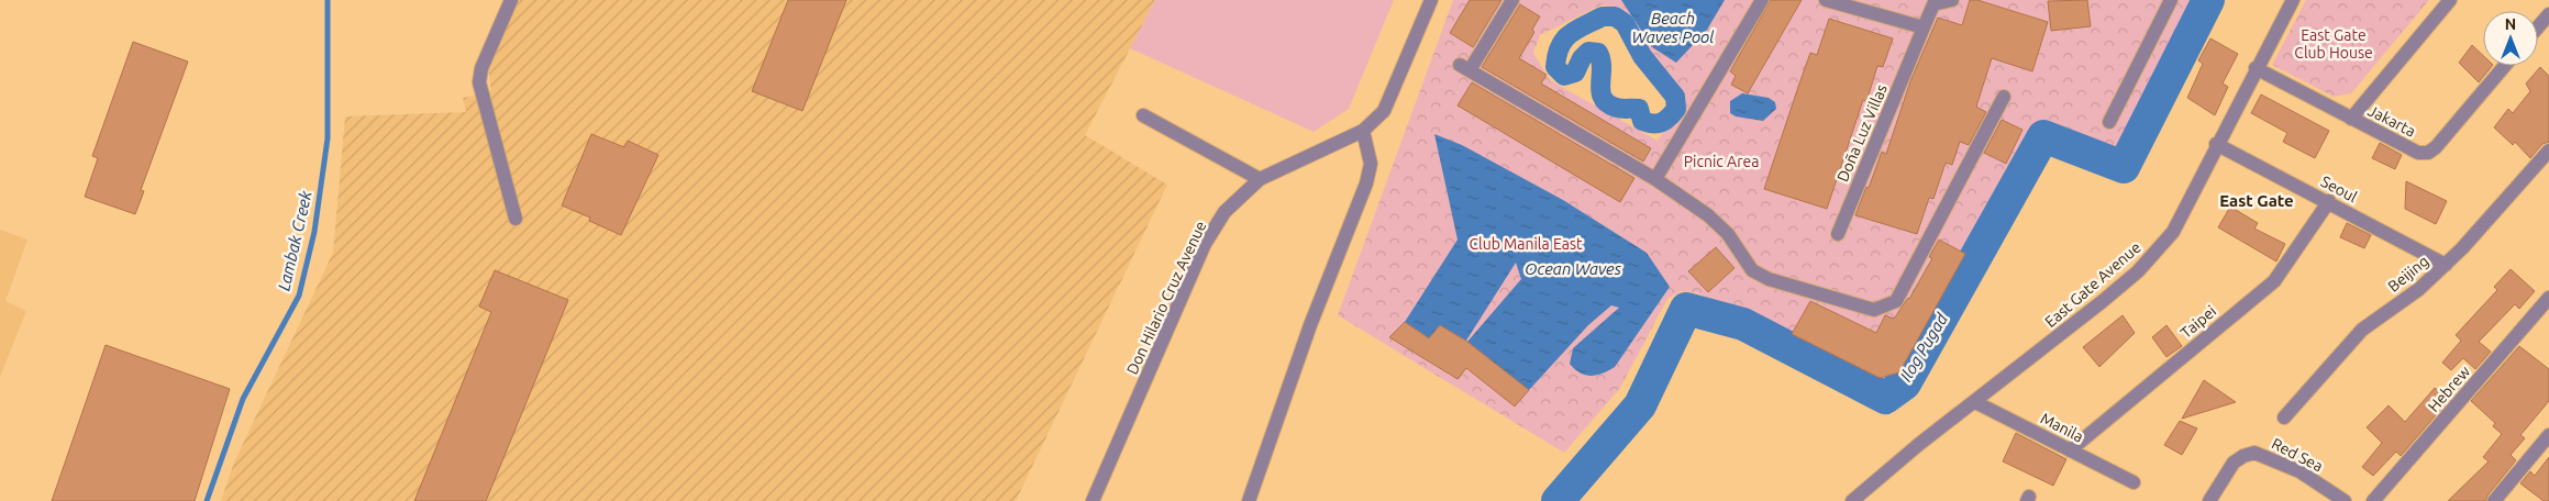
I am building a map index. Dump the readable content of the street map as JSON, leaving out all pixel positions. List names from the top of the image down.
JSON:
{
  "streets": {
    "street": [
      "Jakarta",
      "Doña Luz Villas",
      "Seoul",
      "Beijing",
      "East Gate Avenue",
      "Don Hilario Cruz Avenue",
      "Taipei",
      "Hebrew",
      "Manila",
      "Red Sea"
    ]
  },
  "crossings": [
    ["Jakarta", "East Gate Avenue"],
    ["Seoul", "Beijing"],
    ["Seoul", "East Gate Avenue"],
    ["Seoul", "Taipei"],
    ["East Gate Avenue", "Manila"],
    ["Taipei", "Manila"]
  ],
  "districts": ["East Gate"],
  "water": [
    "Beach Waves Pool",
    "Lambak Creek",
    "Ocean Waves",
    "Ilog Pugad"
  ],
  "parks": ["East Gate Club House", "Picnic Area", "Club Manila East"],
  "north": "top"
}
